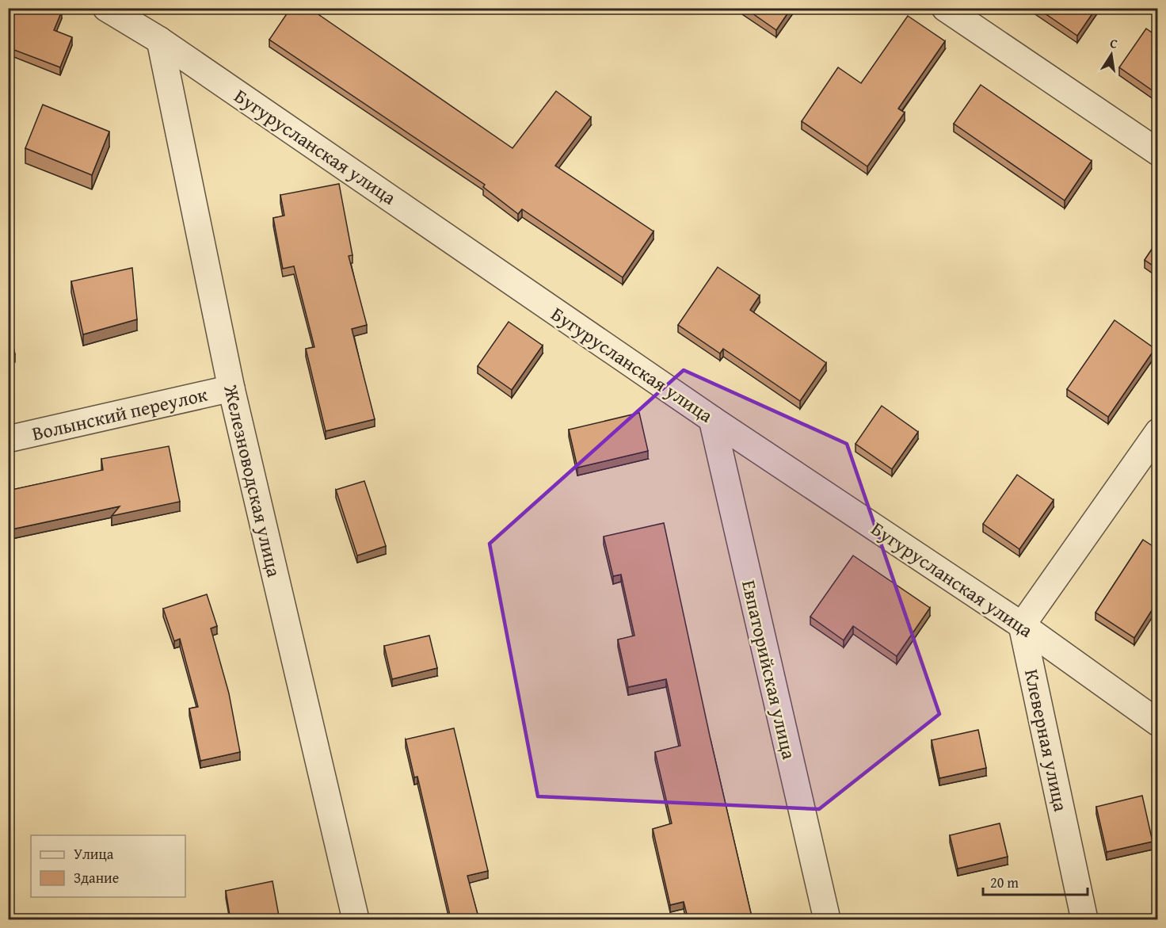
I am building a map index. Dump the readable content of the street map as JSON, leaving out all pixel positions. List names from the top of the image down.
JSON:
{
  "streets": {
    "street": [
      "Бугурусланская улица",
      "Волынский переулок",
      "Железноводская улица",
      "Евпаторийская улица",
      "Клеверная улица"
    ]
  },
  "crossings": [
    ["Бугурусланская улица", "Железноводская улица"],
    ["Бугурусланская улица", "Евпаторийская улица"],
    ["Бугурусланская улица", "Клеверная улица"],
    ["Волынский переулок", "Железноводская улица"]
  ],
  "legend": ["Улица", "Здание"],
  "scale_bar": "20 m",
  "north": "top"
}
